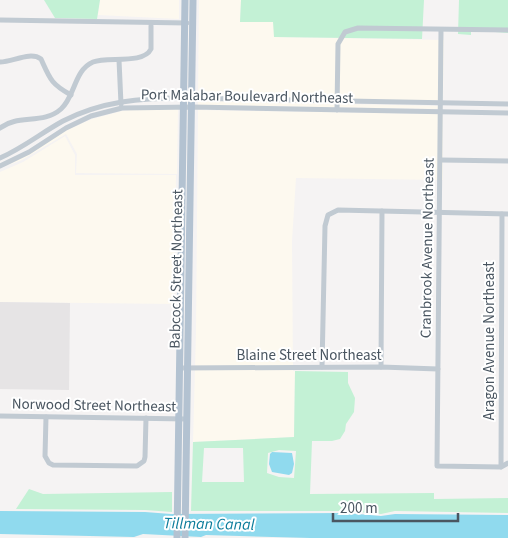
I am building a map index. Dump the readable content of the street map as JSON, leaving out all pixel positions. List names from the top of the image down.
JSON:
{
  "streets": {
    "main road": ["Babcock Street Northeast"],
    "street": [
      "Port Malabar Boulevard Northeast",
      "Cranbrook Avenue Northeast",
      "Aragon Avenue Northeast",
      "Blaine Street Northeast",
      "Norwood Street Northeast"
    ]
  },
  "crossings": [
    ["Port Malabar Boulevard Northeast", "Cranbrook Avenue Northeast"],
    ["Port Malabar Boulevard Northeast", "Babcock Street Northeast"],
    ["Cranbrook Avenue Northeast", "Aragon Avenue Northeast"],
    ["Cranbrook Avenue Northeast", "Blaine Street Northeast"],
    ["Babcock Street Northeast", "Blaine Street Northeast"],
    ["Babcock Street Northeast", "Norwood Street Northeast"]
  ],
  "water": ["Tillman Canal"],
  "scale_bar": "200 m"
}
